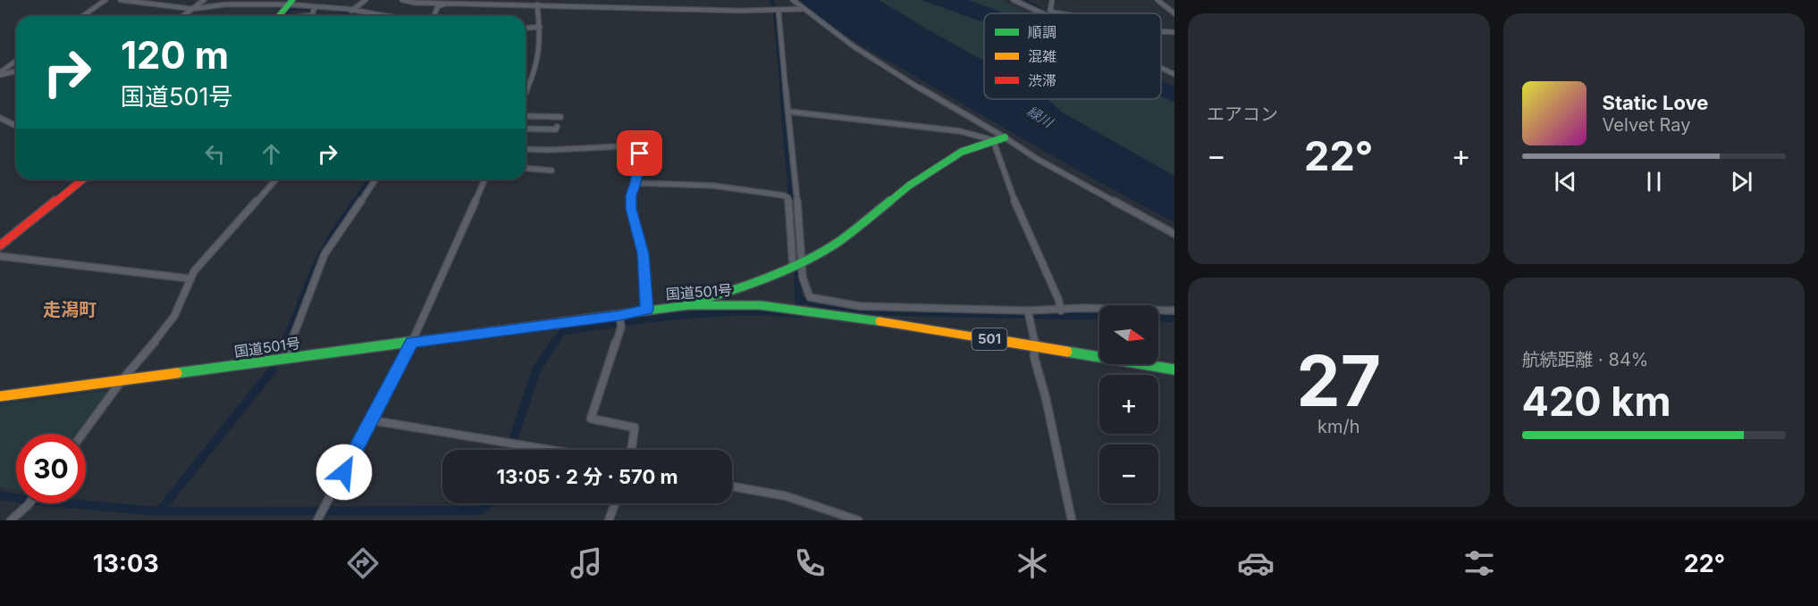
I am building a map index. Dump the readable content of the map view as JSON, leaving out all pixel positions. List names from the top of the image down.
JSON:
{
  "streets": {
    "main road": ["国道501号", "501"]
  },
  "districts": ["走潟町"],
  "water": ["緑川"],
  "legend": ["順調", "混雑", "渋滞"],
  "north": "right",
  "page": {
    "tile": [
      "エアコン",
      ["27", "km/h"],
      ["航続距離 · 84%", "420 km"]
    ],
    "turn": ["120 m", "国道501号"],
    "song": ["Static Love", "Velvet Ray"],
    "heat": ["−", "22°", "+"],
    "map_buttons": ["+", "−"],
    "limit": "30",
    "trip": "13:05 · 2 分 · 570 m",
    "tabs": ["13:03", "22°"]
  }
}
